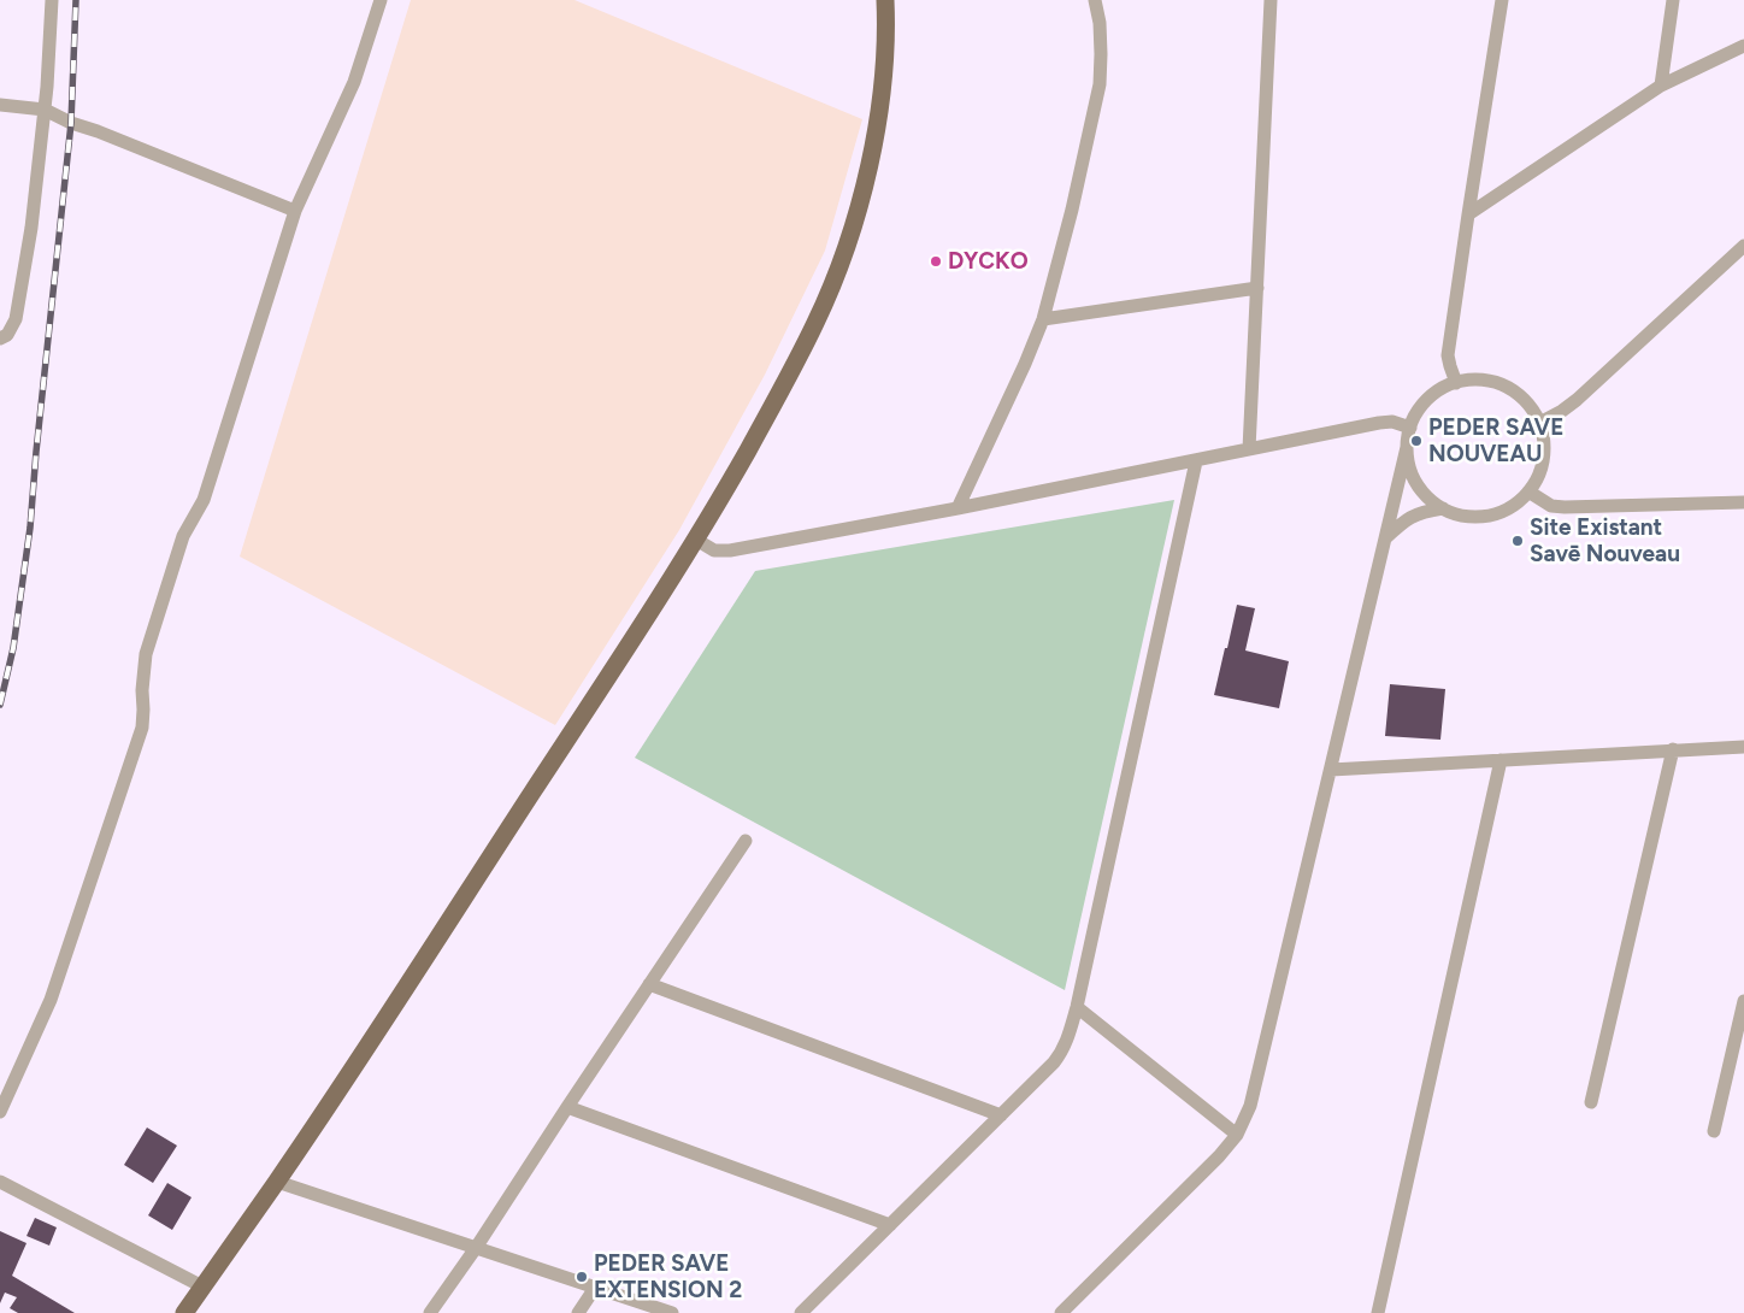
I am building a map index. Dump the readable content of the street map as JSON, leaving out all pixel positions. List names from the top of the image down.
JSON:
{
  "places": [
    "DYCKO",
    "PEDER SAVE NOUVEAU",
    "Site Existant Savē Nouveau",
    "PEDER SAVE EXTENSION 2"
  ]
}
